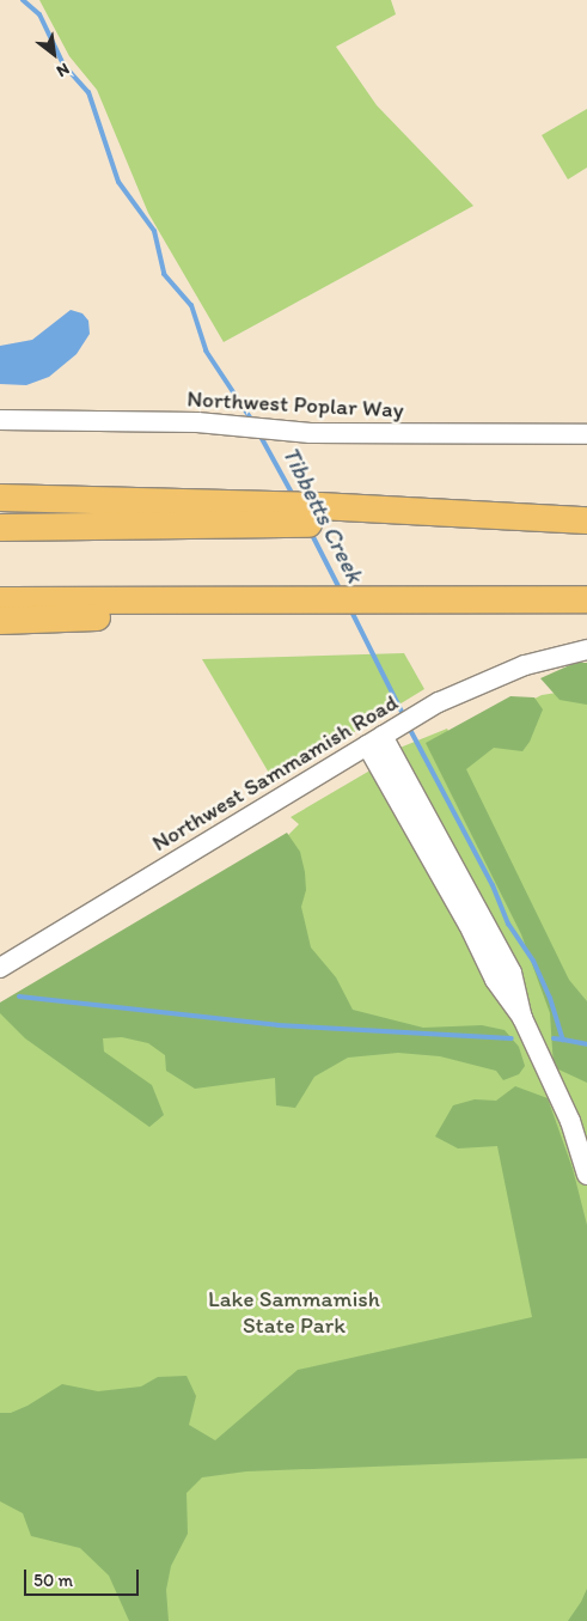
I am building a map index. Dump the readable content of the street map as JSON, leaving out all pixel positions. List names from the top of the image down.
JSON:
{
  "streets": {
    "street": ["Northwest Poplar Way", "Northwest Sammamish Road"]
  },
  "water": ["Tibbetts Creek"],
  "parks": ["Lake Sammamish State Park"],
  "scale_bar": "50 m",
  "north": "bottom right"
}
